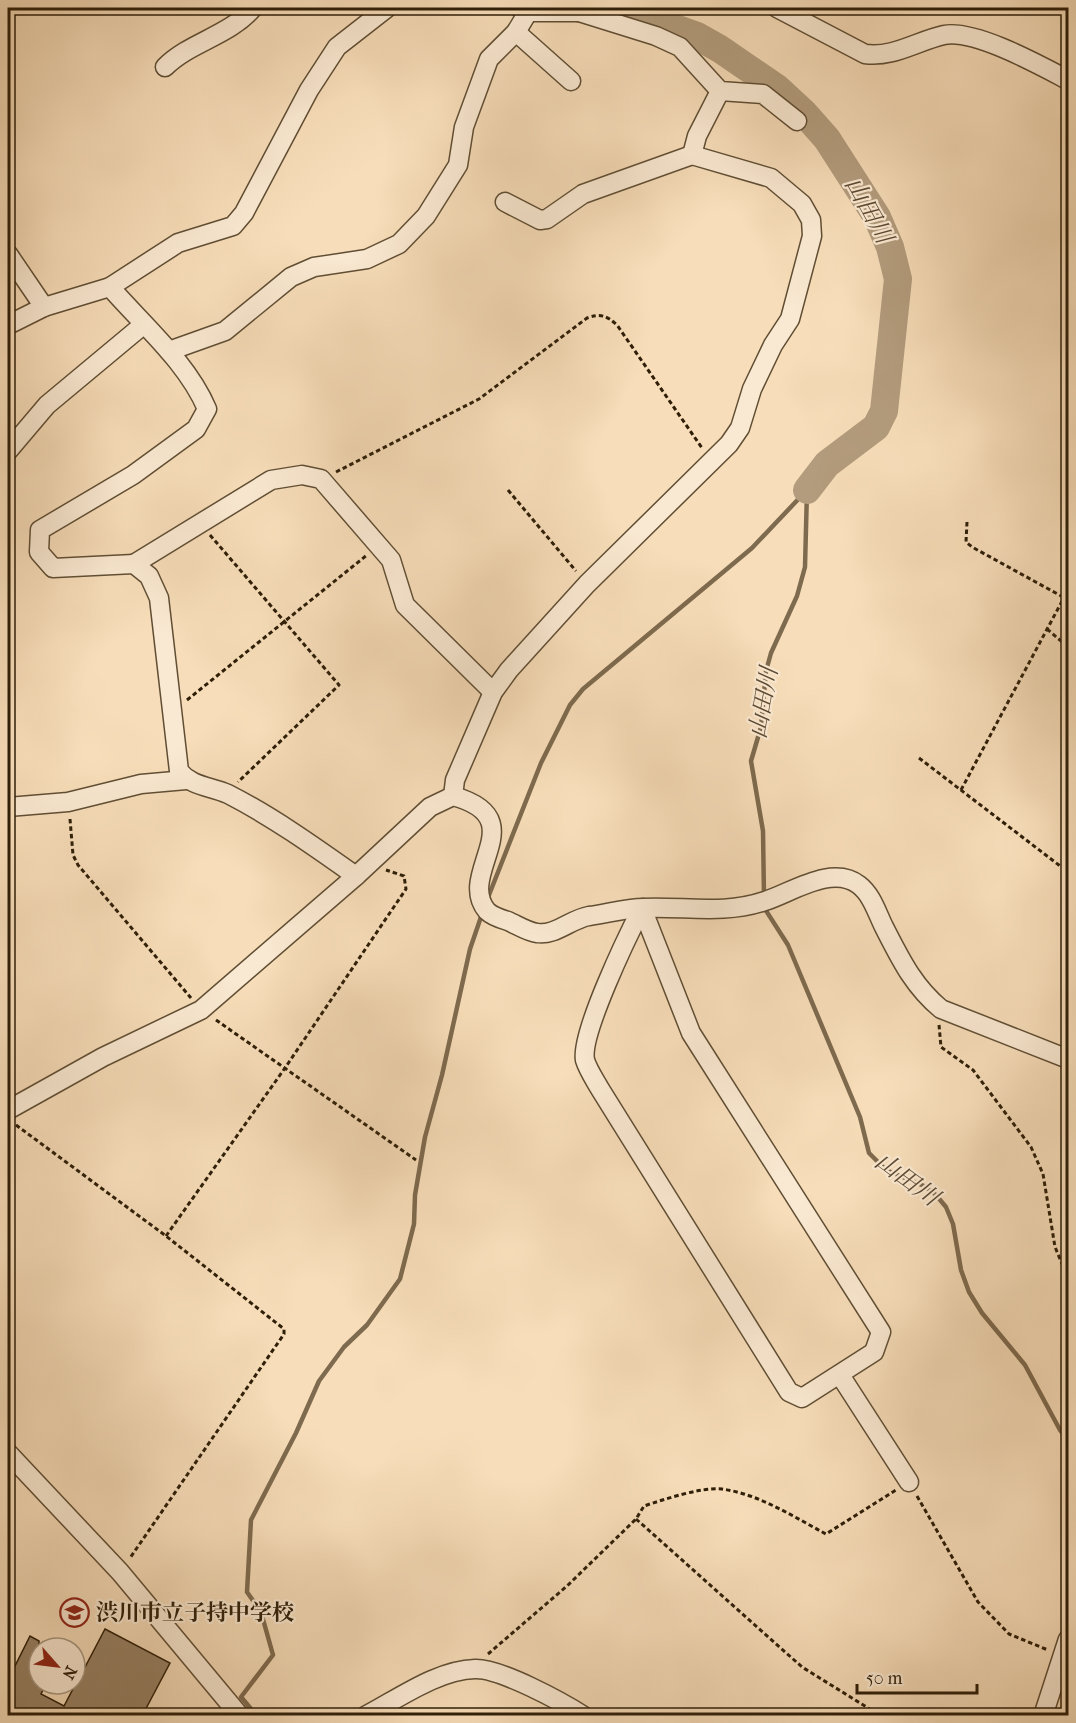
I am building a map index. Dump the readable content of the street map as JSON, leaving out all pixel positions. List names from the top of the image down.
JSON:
{
  "water": ["山田川"],
  "places": {
    "school or university": ["渋川市立子持中学校"]
  },
  "scale_bar": "50 m",
  "north": "bottom right"
}
